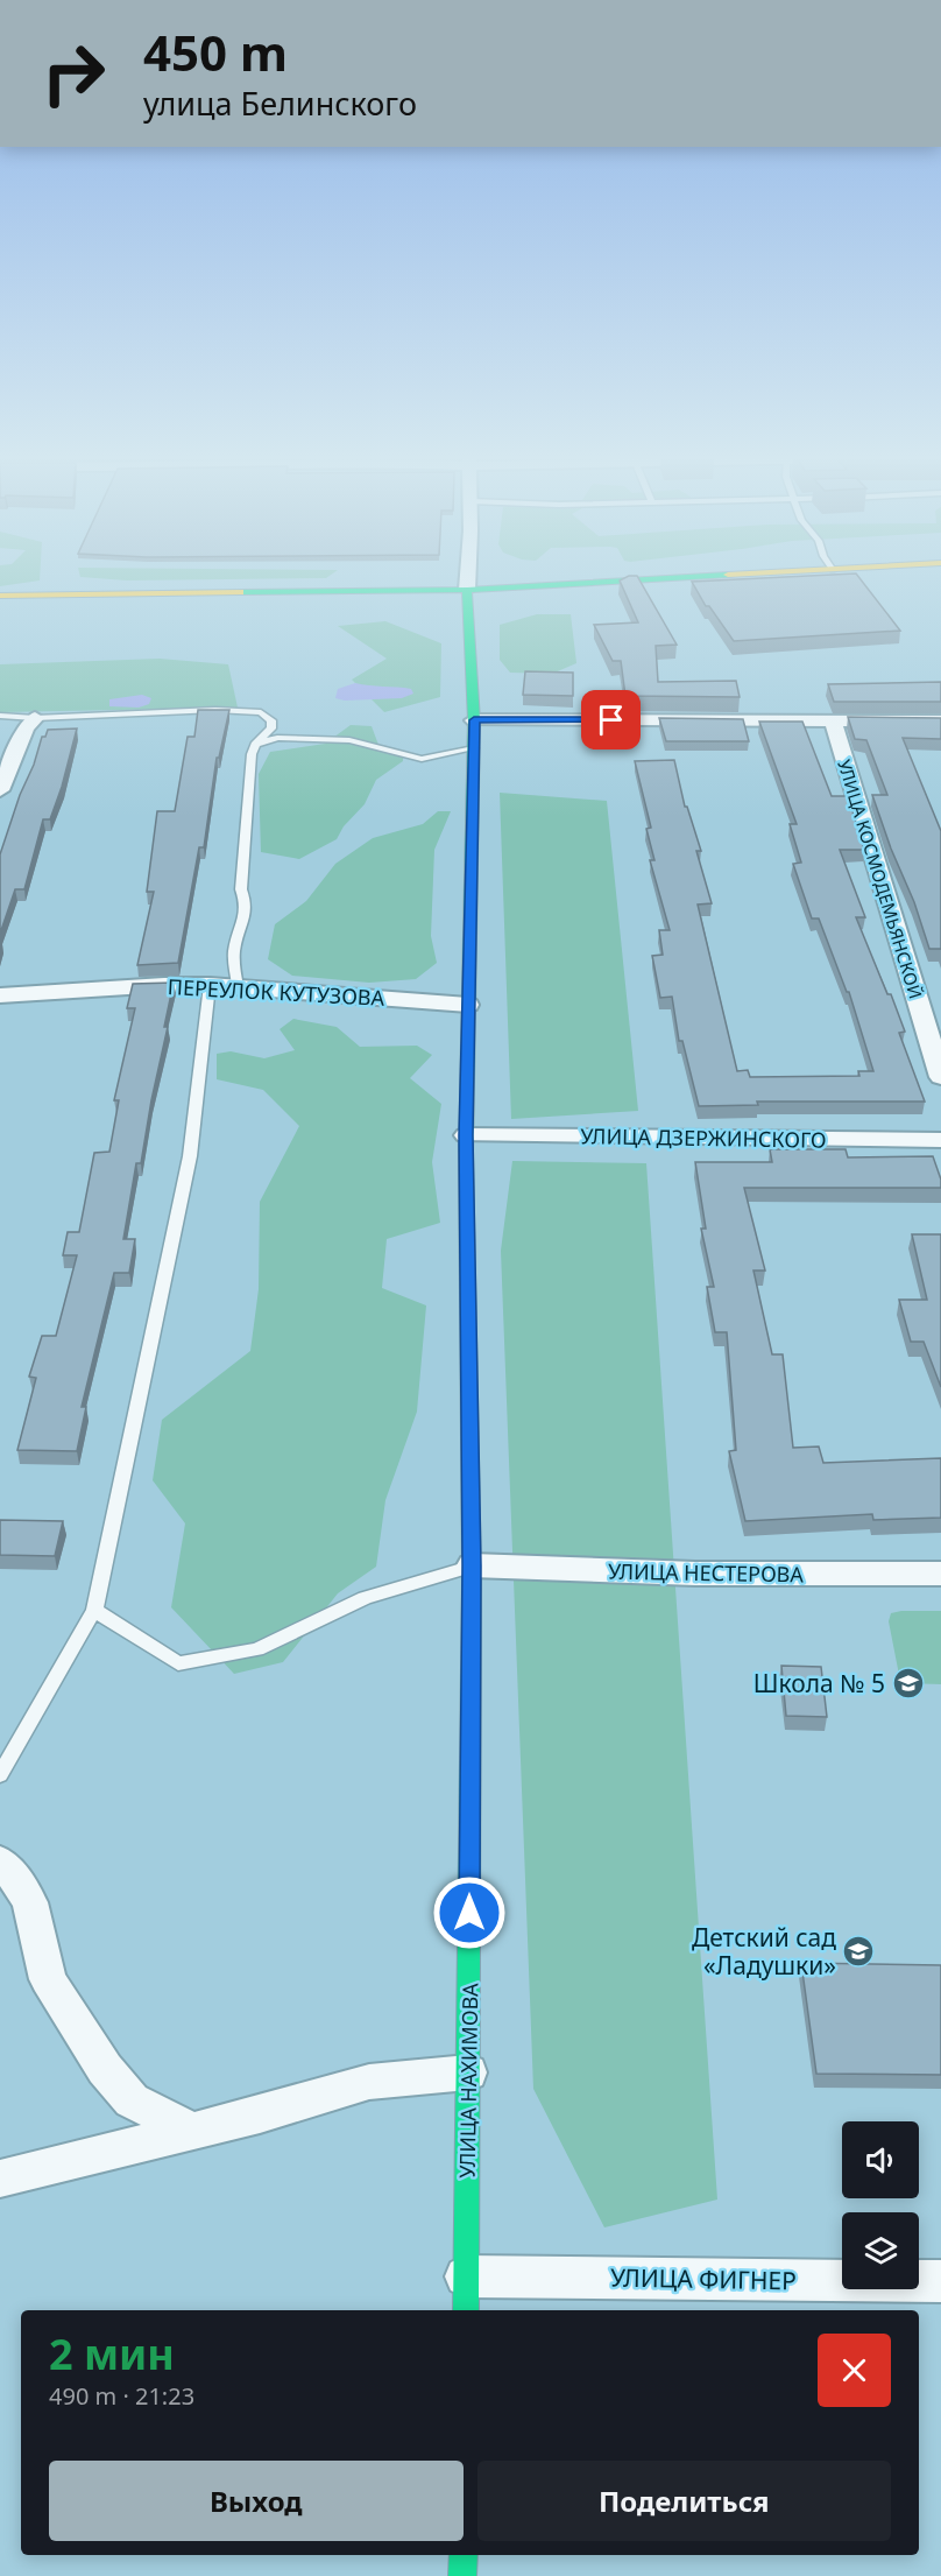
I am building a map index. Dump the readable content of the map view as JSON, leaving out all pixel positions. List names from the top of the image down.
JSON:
{
  "streets": {
    "main road": ["УЛИЦА НАХИМОВА"],
    "street": [
      "УЛИЦА КОСМОДЕМЬЯНСКОЙ",
      "ПЕРЕУЛОК КУТУЗОВА",
      "УЛИЦА ДЗЕРЖИНСКОГО",
      "УЛИЦА НЕСТЕРОВА",
      "УЛИЦА ФИГНЕР"
    ]
  },
  "crossings": [
    ["ПЕРЕУЛОК КУТУЗОВА", "УЛИЦА НАХИМОВА"],
    ["УЛИЦА ДЗЕРЖИНСКОГО", "УЛИЦА НАХИМОВА"],
    ["УЛИЦА НЕСТЕРОВА", "УЛИЦА НАХИМОВА"],
    ["УЛИЦА НАХИМОВА", "УЛИЦА ФИГНЕР"]
  ],
  "places": {
    "school or university": ["Школа № 5", "Детский сад «Ладушки»"]
  },
  "page": {
    "turn": ["450 m", "улица Белинского"],
    "heading": ["2 мин", "490 m · 21:23"],
    "buttons": ["Выход", "Поделиться"]
  }
}
